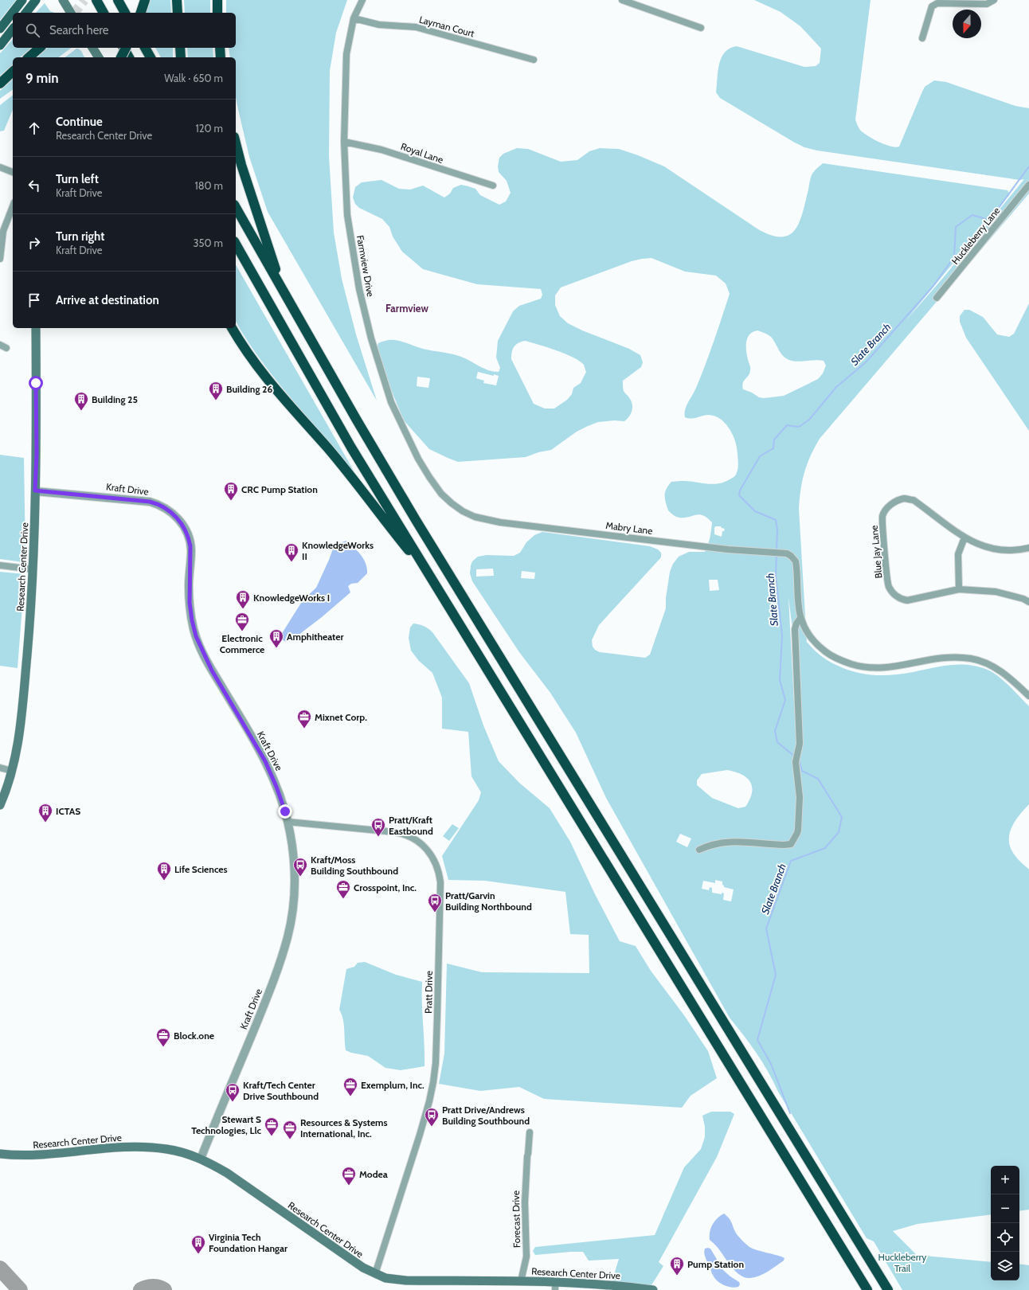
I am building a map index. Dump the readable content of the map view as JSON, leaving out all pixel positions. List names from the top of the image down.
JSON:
{
  "streets": {
    "main road": ["Research Center Drive"],
    "street": [
      "Layman Court",
      "Royal Lane",
      "Huckleberry Lane",
      "Farmview Drive",
      "Kraft Drive",
      "Mabry Lane",
      "Blue Jay Lane",
      "Pratt Drive",
      "Forecast Drive"
    ]
  },
  "crossings": [
    ["Layman Court", "Farmview Drive"],
    ["Royal Lane", "Farmview Drive"],
    ["Farmview Drive", "Mabry Lane"],
    ["Kraft Drive", "Research Center Drive"],
    ["Kraft Drive", "Pratt Drive"],
    ["Research Center Drive", "Pratt Drive"],
    ["Research Center Drive", "Forecast Drive"]
  ],
  "districts": ["Farmview"],
  "water": ["Slate Branch"],
  "parks": ["Huckleberry Trail"],
  "places": {
    "building": [
      "Building 26",
      "Building 25",
      "CRC Pump Station",
      "KnowledgeWorks II",
      "KnowledgeWorks I",
      "Amphitheater",
      "ICTAS",
      "Life Sciences",
      "Virginia Tech Foundation Hangar",
      "Pump Station"
    ],
    "office": [
      "Electronic Commerce",
      "Mixnet Corp.",
      "Crosspoint, Inc.",
      "Block.one",
      "Exemplum, Inc.",
      "Stewart S Technologies, Llc",
      "Resources & Systems International, Inc.",
      "Modea"
    ],
    "bus stop": [
      "Pratt/Kraft Eastbound",
      "Kraft/Moss Building Southbound",
      "Pratt/Garvin Building Northbound",
      "Kraft/Tech Center Drive Southbound",
      "Pratt Drive/Andrews Building Southbound"
    ]
  },
  "north": "bottom",
  "page": {
    "search": "Search here",
    "heading": ["9 min", "Walk · 650 m"],
    "list": [
      ["Continue", "Research Center Drive", "120 m"],
      ["Turn left", "Kraft Drive", "180 m"],
      ["Turn right", "Kraft Drive", "350 m"],
      "Arrive at destination"
    ],
    "map_buttons": ["+", "−"]
  }
}
